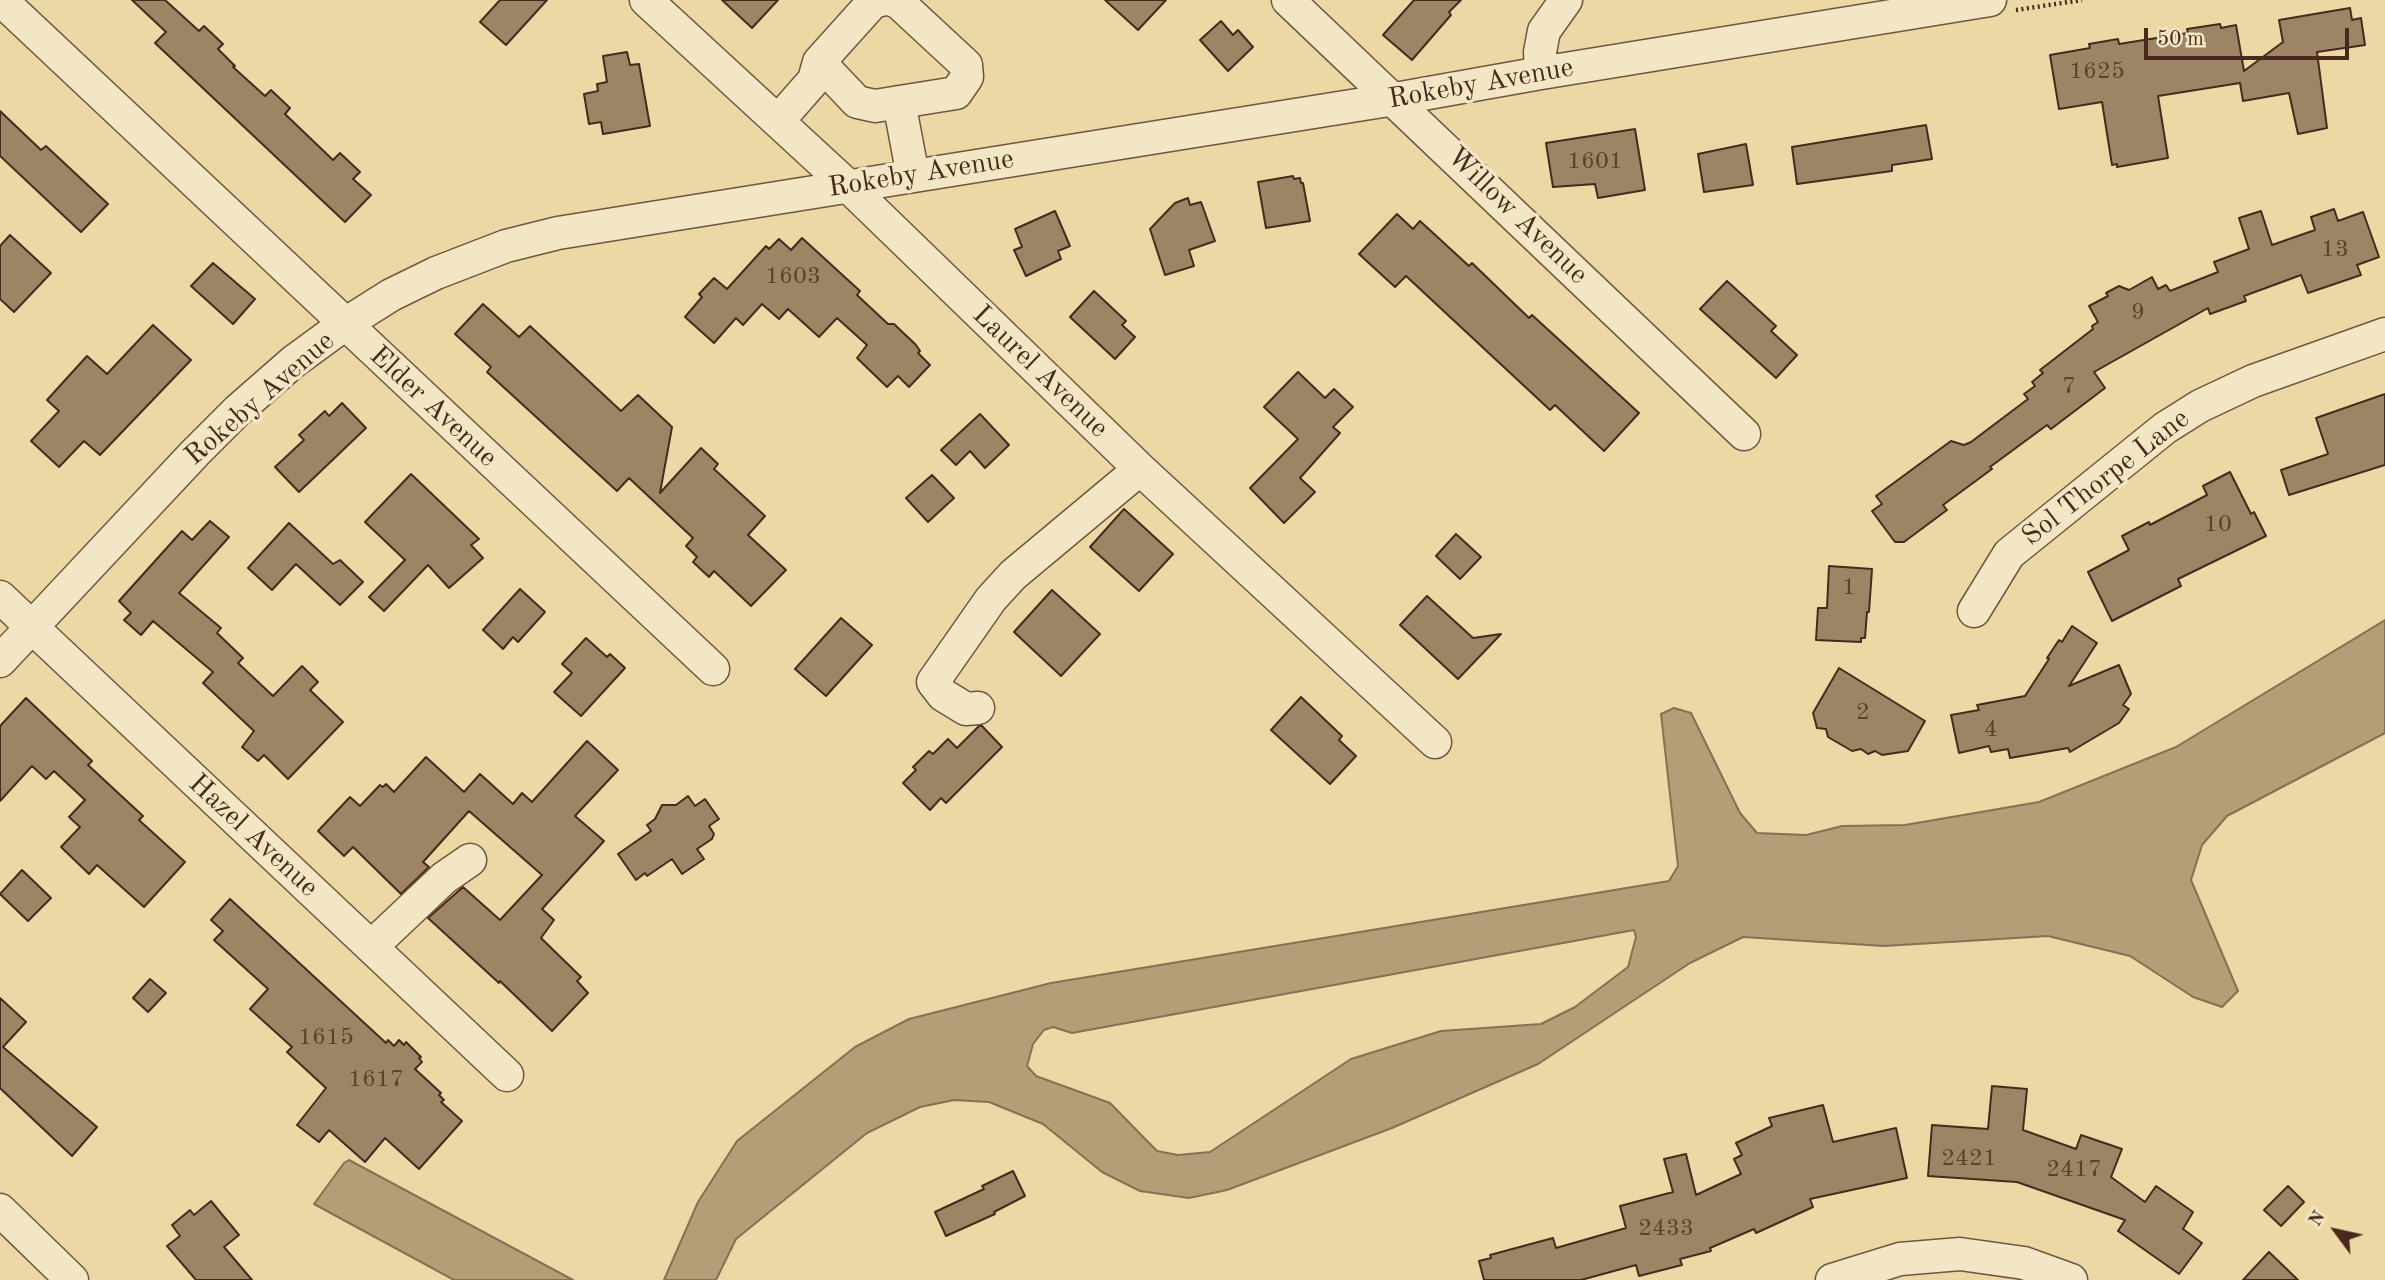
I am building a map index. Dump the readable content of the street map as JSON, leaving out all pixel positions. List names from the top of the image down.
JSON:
{
  "streets": {
    "street": [
      "Rokeby Avenue",
      "Willow Avenue",
      "Laurel Avenue",
      "Elder Avenue",
      "Sol Thorpe Lane",
      "Hazel Avenue"
    ]
  },
  "crossings": [
    ["Rokeby Avenue", "Willow Avenue"],
    ["Rokeby Avenue", "Laurel Avenue"],
    ["Rokeby Avenue", "Elder Avenue"],
    ["Rokeby Avenue", "Hazel Avenue"]
  ],
  "house_numbers": [
    "1625",
    "1601",
    "13",
    "1603",
    "9",
    "7",
    "10",
    "1",
    "2",
    "4",
    "1615",
    "1617",
    "2421",
    "2417",
    "2433"
  ],
  "scale_bar": "50 m",
  "north": "top left"
}
